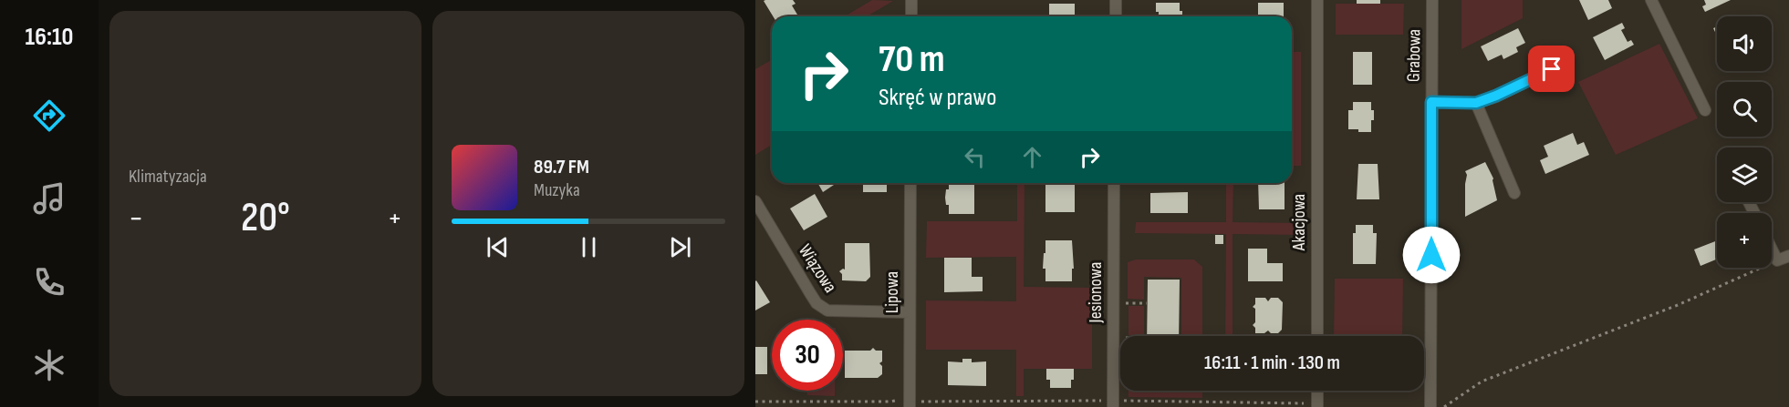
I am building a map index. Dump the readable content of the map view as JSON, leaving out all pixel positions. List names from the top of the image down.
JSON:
{
  "streets": {
    "street": [
      "Grabowa",
      "Akacjowa",
      "Wiązowa",
      "Lipowa",
      "Jesionowa"
    ]
  },
  "crossings": [
    ["Wiązowa", "Lipowa"]
  ],
  "page": {
    "tabs": "16:10",
    "tile": "Klimatyzacja",
    "map_buttons": "+",
    "turn": ["70 m", "Skręć w prawo"],
    "song": ["89.7 FM", "Muzyka"],
    "heat": ["−", "20°", "+"],
    "limit": "30",
    "trip": "16:11 · 1 min · 130 m"
  }
}
